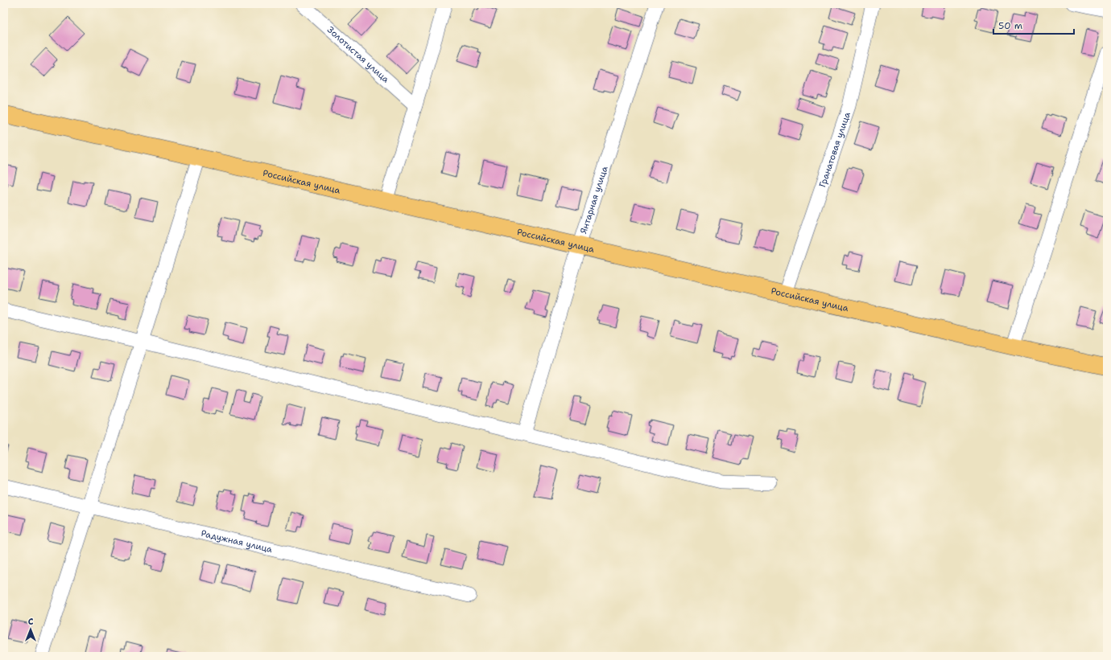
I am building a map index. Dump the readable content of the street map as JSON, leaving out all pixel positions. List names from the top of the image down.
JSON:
{
  "streets": {
    "main road": ["Российская улица"],
    "street": [
      "Золотистая улица",
      "Гранатовая улица",
      "Янтарная улица",
      "Радужная улица"
    ]
  },
  "crossings": [
    ["Гранатовая улица", "Российская улица"],
    ["Российская улица", "Янтарная улица"]
  ],
  "scale_bar": "50 m",
  "north": "top"
}
